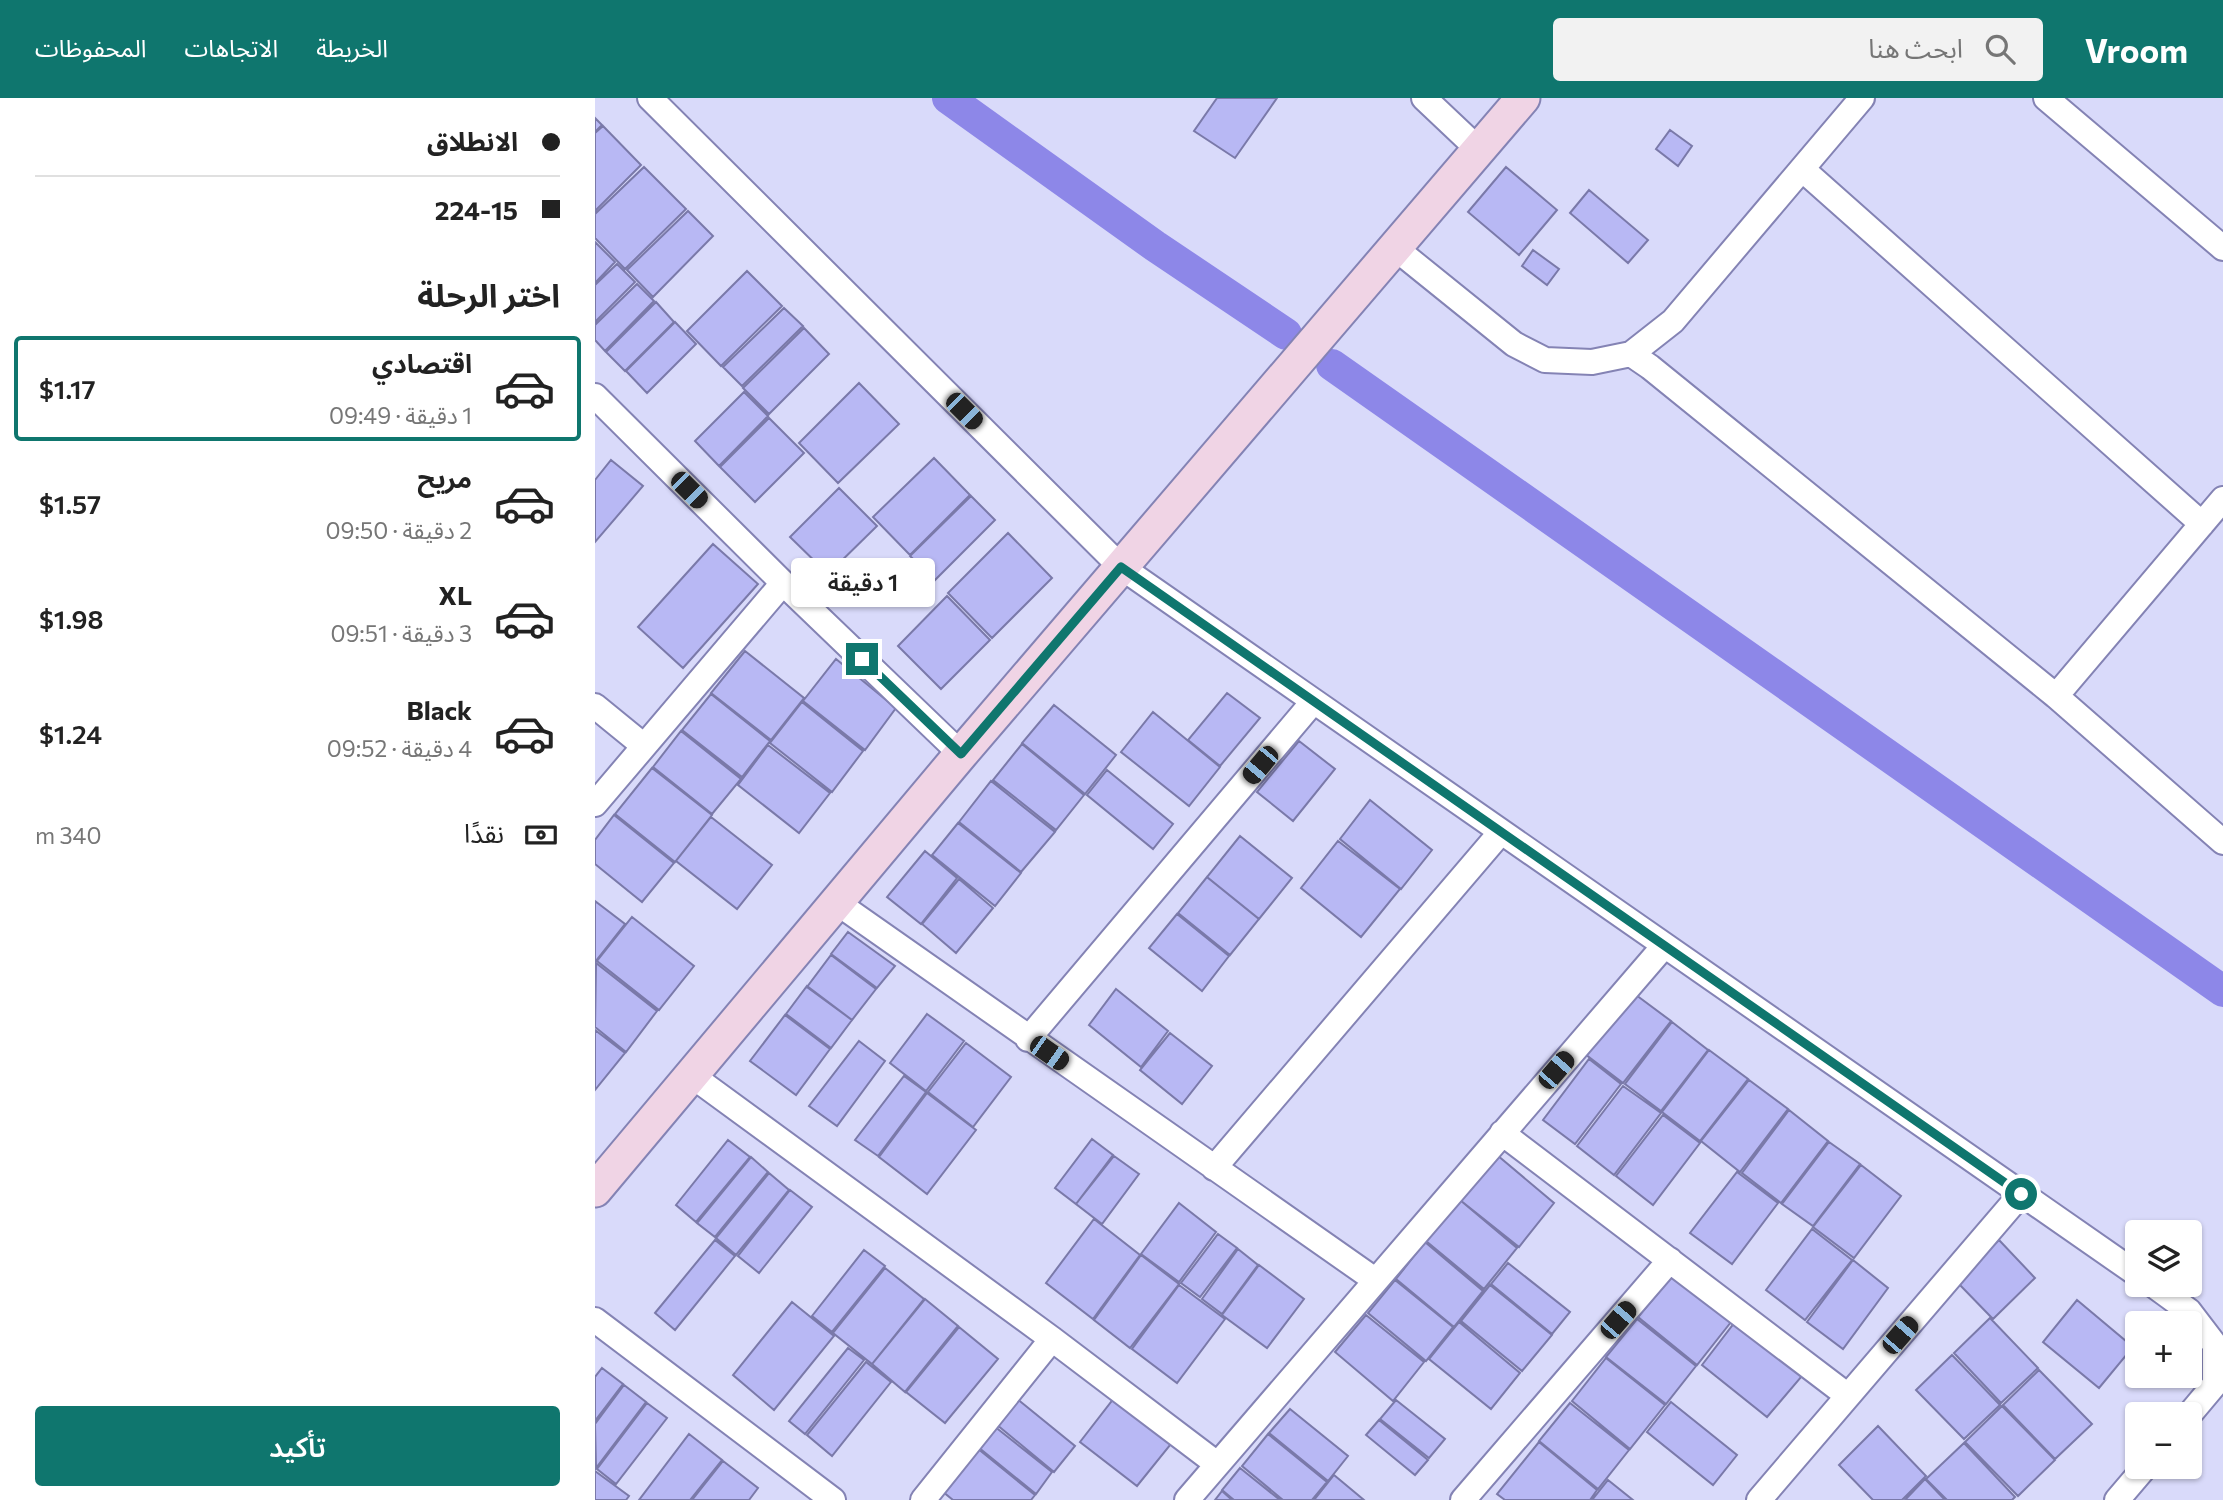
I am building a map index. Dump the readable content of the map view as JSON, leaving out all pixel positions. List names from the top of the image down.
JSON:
{
  "page": {
    "header": "Vroom",
    "search": "ابحث هنا",
    "nav": ["الخريطة", "الاتجاهات", "المحفوظات"],
    "banner": ["الانطلاق", "224-15"],
    "heading": "اختر الرحلة",
    "list": [
      {
        "name": "اقتصادي",
        "note": "1 دقيقة · 09:49",
        "value": "$1.17"
      },
      {
        "name": "مريح",
        "note": "2 دقيقة · 09:50",
        "value": "$1.57"
      },
      {
        "name": "XL",
        "note": "3 دقيقة · 09:51",
        "value": "$1.98"
      },
      {
        "name": "Black",
        "note": "4 دقيقة · 09:52",
        "value": "$1.24"
      }
    ],
    "bubble": "1 دقيقة",
    "pay": ["نقدًا", "340 m"],
    "map_buttons": ["+", "−"],
    "buttons": "تأكيد"
  }
}
